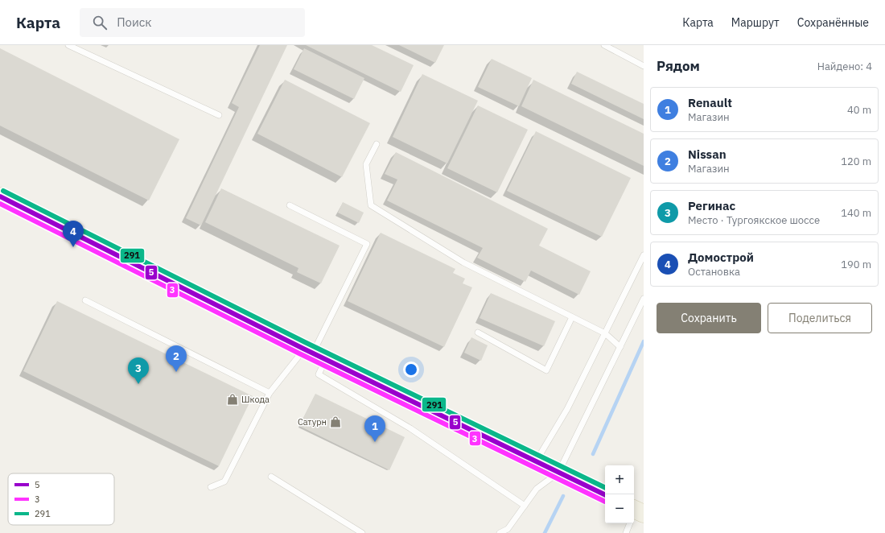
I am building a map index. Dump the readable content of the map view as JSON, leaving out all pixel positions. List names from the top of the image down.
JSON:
{
  "places": {
    "shop": ["Шкода", "Сатурн"]
  },
  "lines": ["transit line 291", "transit line 5", "transit line 3"],
  "legend": ["5", "3", "291"],
  "page": {
    "header": "Карта",
    "search": "Поиск",
    "nav": ["Карта", "Маршрут", "Сохранённые"],
    "heading": ["Рядом", "Найдено: 4"],
    "list": [
      {
        "mark": "1",
        "name": "Renault",
        "note": "Магазин",
        "value": "40 m"
      },
      {
        "mark": "2",
        "name": "Nissan",
        "note": "Магазин",
        "value": "120 m"
      },
      {
        "mark": "3",
        "name": "Регинас",
        "note": "Место · Тургоякское шоссе",
        "value": "140 m"
      },
      {
        "mark": "4",
        "name": "Домострой",
        "note": "Остановка",
        "value": "190 m"
      }
    ],
    "pins": [
      "4",
      "2",
      "3",
      "1"
    ],
    "buttons": ["Сохранить", "Поделиться"],
    "map_buttons": ["+", "−"]
  }
}
